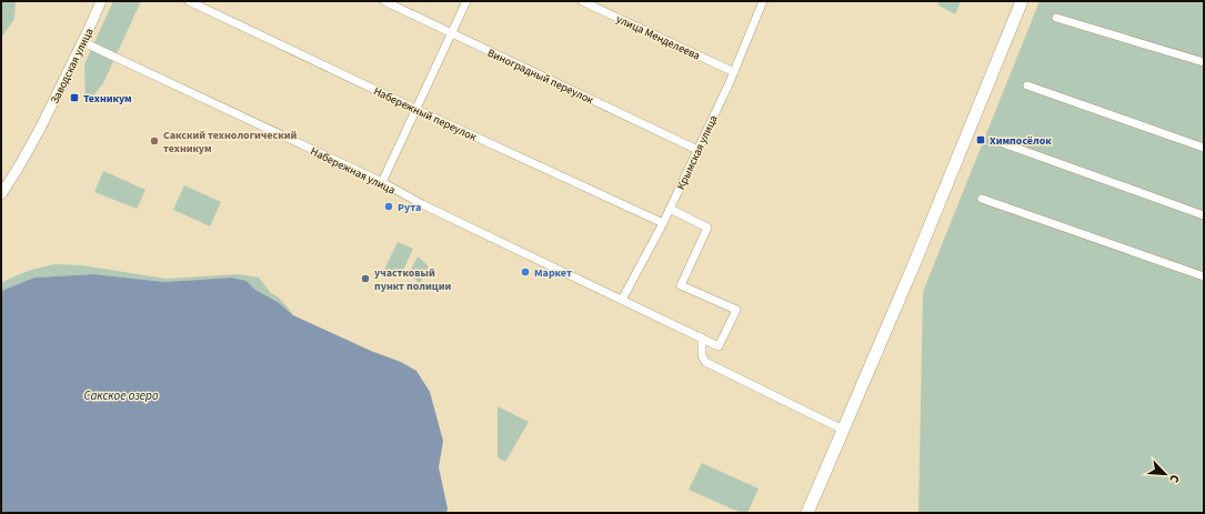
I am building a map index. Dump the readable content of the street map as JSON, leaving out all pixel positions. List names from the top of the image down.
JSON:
{
  "streets": {
    "street": [
      "улица Менделеева",
      "Заводская улица",
      "Виноградный переулок",
      "Набережный переулок",
      "Крымская улица",
      "Набережная улица"
    ]
  },
  "crossings": [
    ["улица Менделеева", "Крымская улица"],
    ["Заводская улица", "Набережная улица"],
    ["Виноградный переулок", "Крымская улица"],
    ["Набережный переулок", "Крымская улица"],
    ["Крымская улица", "Набережная улица"]
  ],
  "water": ["Сакское озеро"],
  "places": {
    "transit": ["Техникум", "Химпосёлок"],
    "other": [
      "Сакский технологический техникум",
      "Рута",
      "Маркет",
      "участковый пункт полиции"
    ]
  },
  "north": "bottom right"
}
